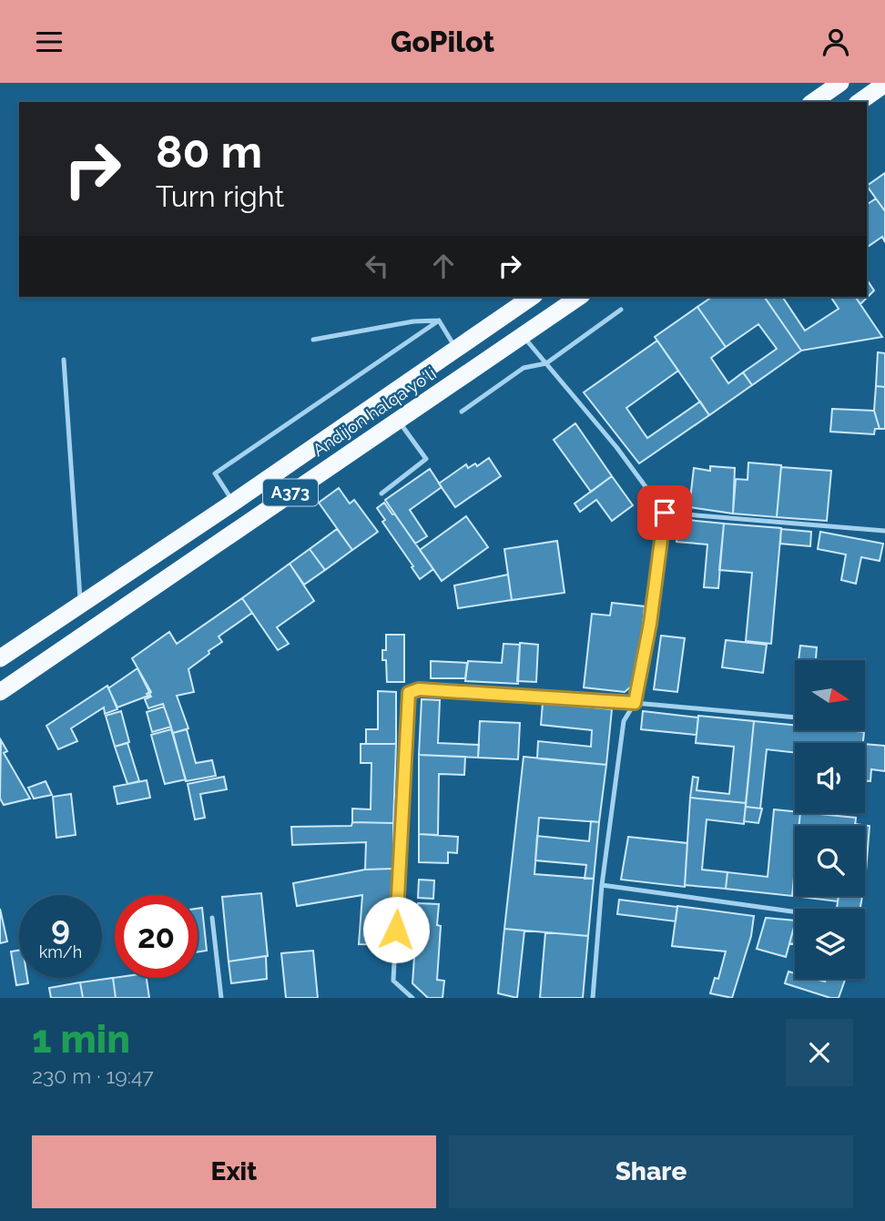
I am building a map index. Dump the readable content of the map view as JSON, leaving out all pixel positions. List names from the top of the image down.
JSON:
{
  "streets": {
    "highway": ["Andijon halqa yo‘li", "A373"]
  },
  "north": "right",
  "page": {
    "header": "GoPilot",
    "turn": ["80 m", "Turn right"],
    "speed": "9 km/h",
    "limit": "20",
    "heading": ["1 min", "230 m · 19:47"],
    "buttons": ["Exit", "Share"]
  }
}
